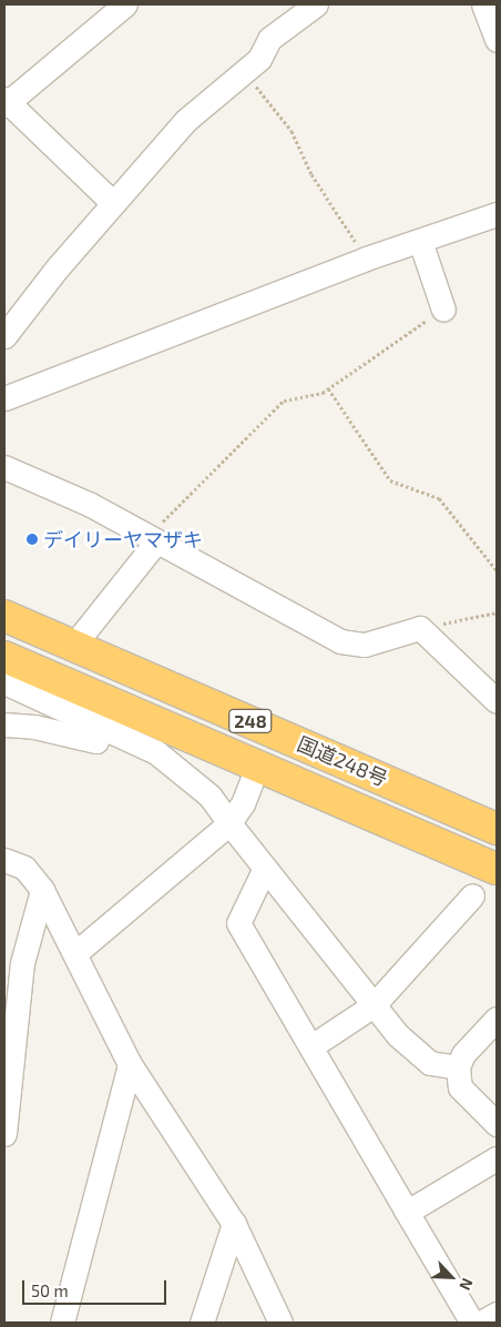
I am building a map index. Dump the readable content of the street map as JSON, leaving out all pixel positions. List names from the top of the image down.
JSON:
{
  "streets": {
    "highway": ["248", "国道248号"]
  },
  "places": ["デイリーヤマザキ"],
  "scale_bar": "50 m",
  "north": "bottom right"
}
